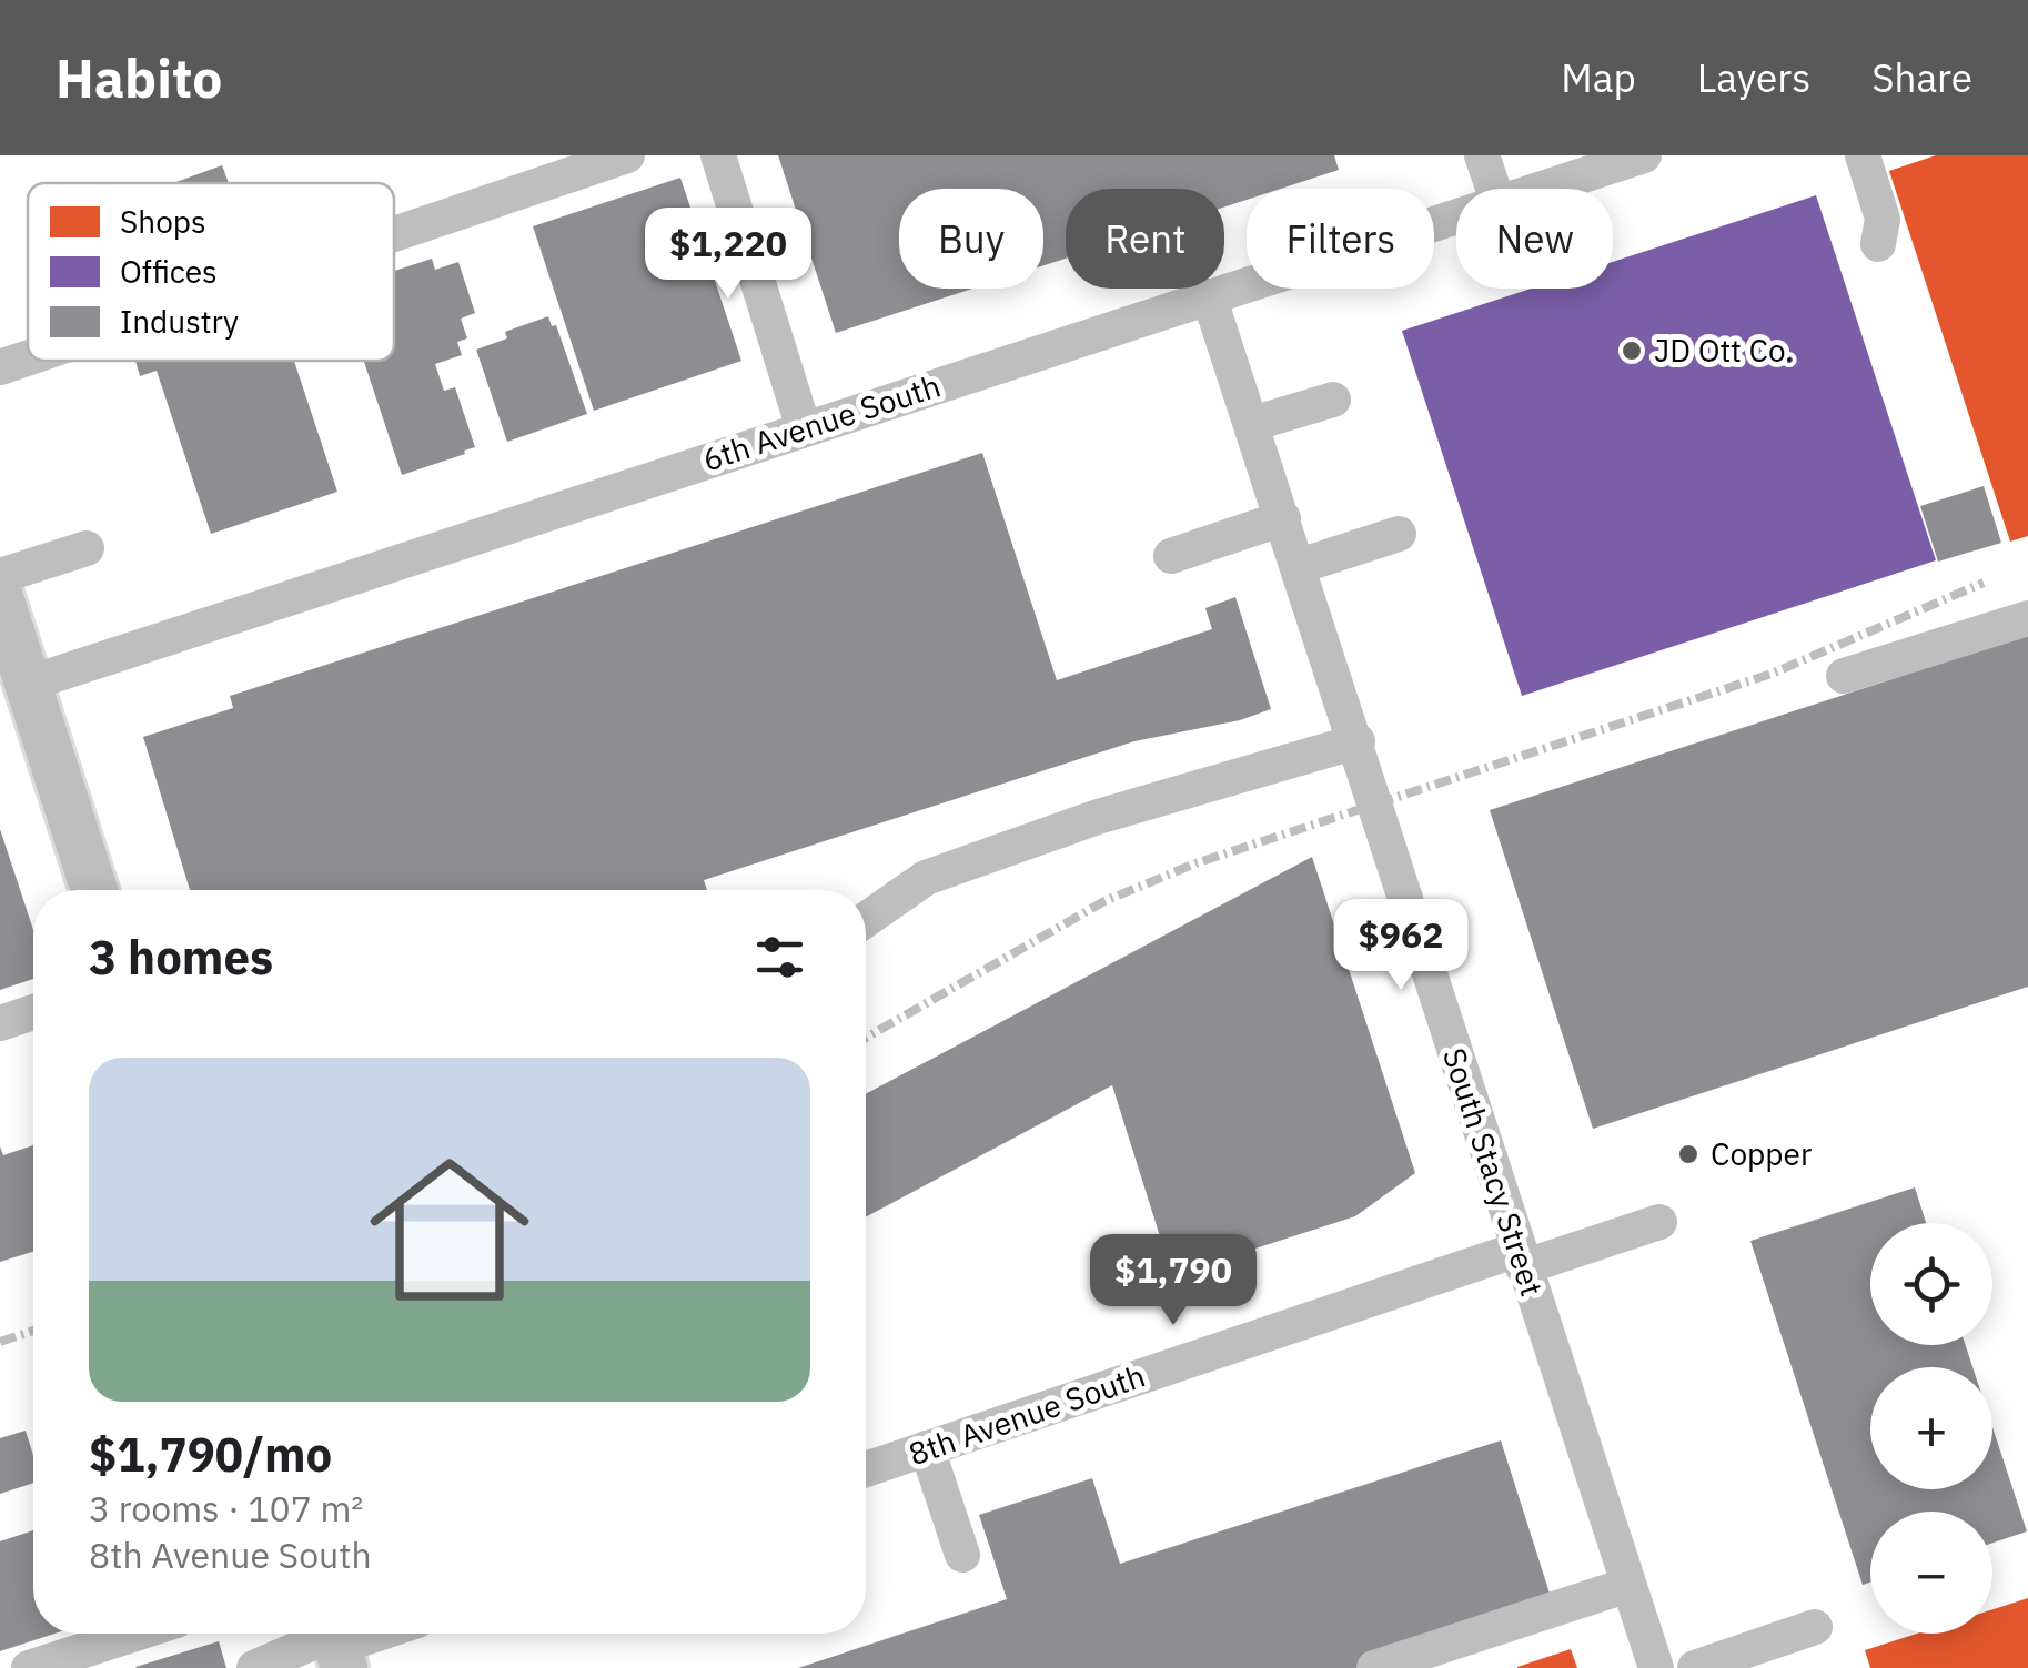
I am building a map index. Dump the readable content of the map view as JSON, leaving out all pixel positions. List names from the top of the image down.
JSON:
{
  "streets": {
    "street": ["6th Avenue South", "South Stacy Street", "8th Avenue South"]
  },
  "crossings": [
    ["6th Avenue South", "South Stacy Street"],
    ["South Stacy Street", "8th Avenue South"]
  ],
  "places": ["JD Ott Co.", "Copper"],
  "legend": ["Shops", "Offices", "Industry"],
  "page": {
    "header": "Habito",
    "nav": ["Map", "Layers", "Share"],
    "chip": [
      "Buy",
      "Rent",
      "Filters",
      "New"
    ],
    "price": ["$1,220", "$962", "$1,790"],
    "heading": "3 homes",
    "list": [
      {
        "name": "$1,790/mo",
        "note": "3 rooms · 107 m² · 8th Avenue South"
      }
    ],
    "map_buttons": ["+", "−"]
  }
}
